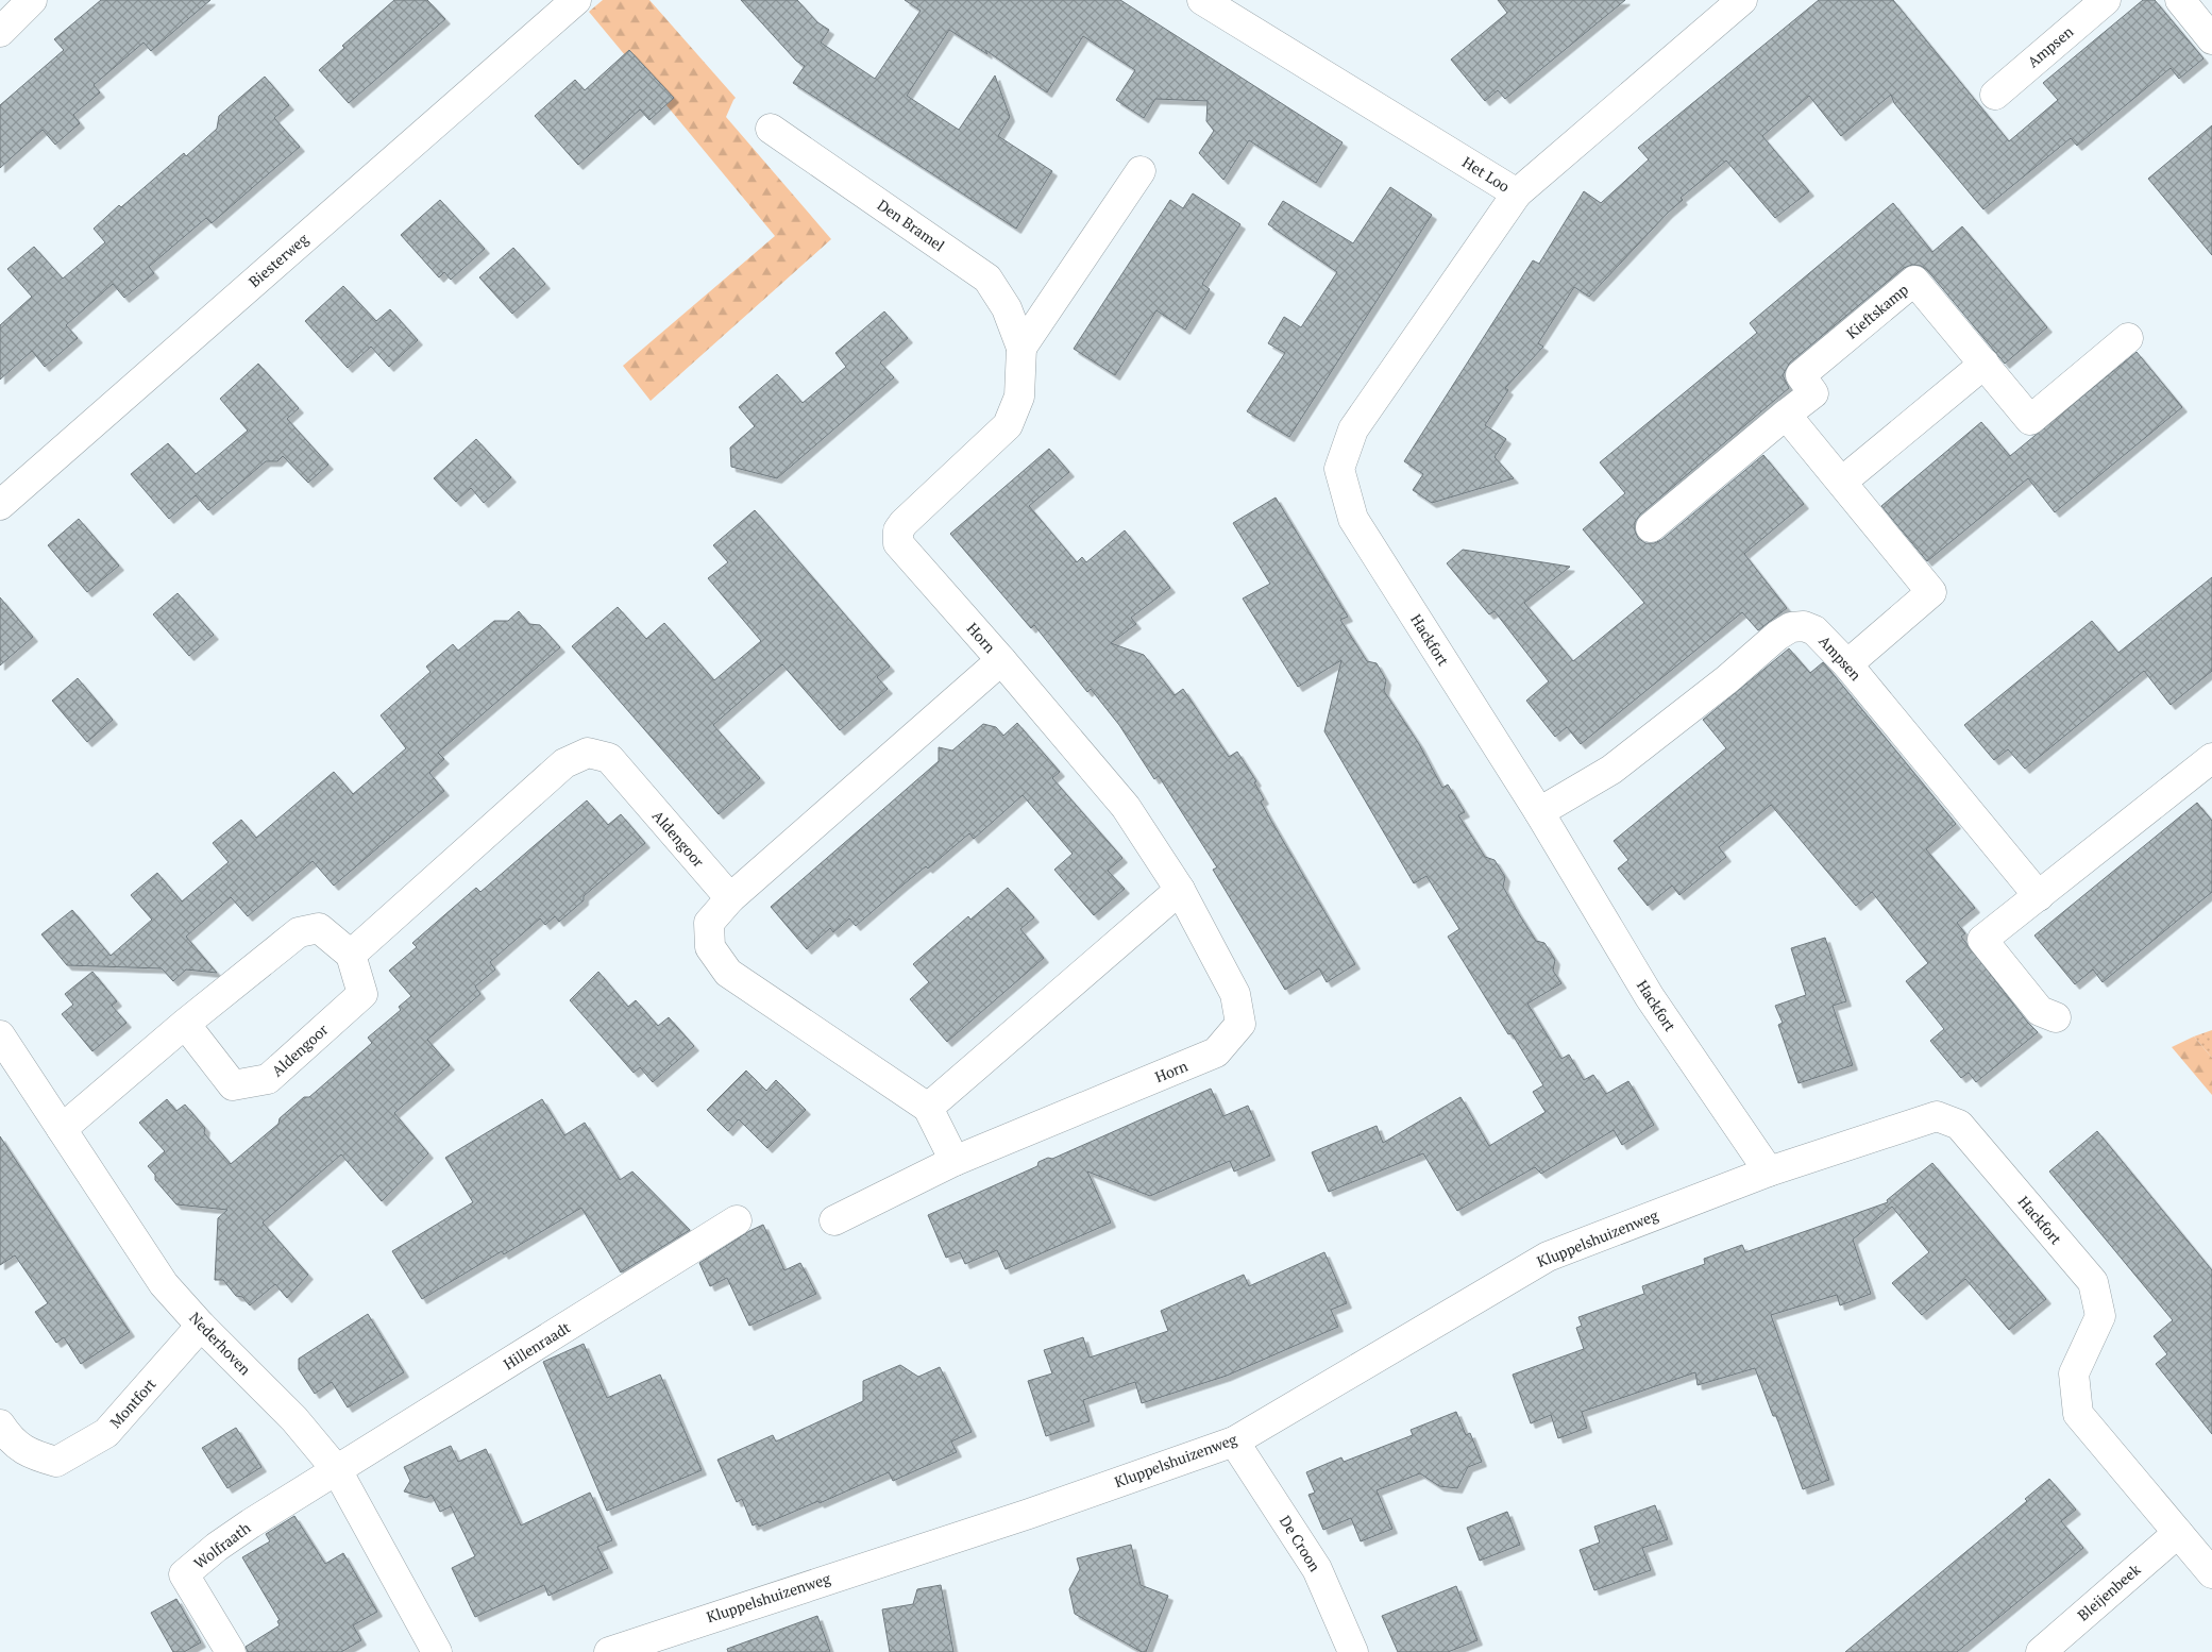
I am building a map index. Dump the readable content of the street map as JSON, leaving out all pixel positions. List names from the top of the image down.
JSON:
{
  "streets": {
    "street": [
      "Ampsen",
      "Het Loo",
      "Den Bramel",
      "Biesterweg",
      "Kieftskamp",
      "Horn",
      "Hackfort",
      "Aldengoor",
      "Kluppelshuizenweg",
      "Nederhoven",
      "Hillenraadt",
      "Montfort",
      "De Croon",
      "Wolfraath",
      "Bleijenbeek"
    ]
  },
  "crossings": [
    ["Ampsen", "Hackfort"],
    ["Het Loo", "Hackfort"],
    ["Den Bramel", "Horn"],
    ["Hackfort", "Kluppelshuizenweg"],
    ["Hackfort", "Bleijenbeek"],
    ["Kluppelshuizenweg", "De Croon"],
    ["Nederhoven", "Hillenraadt"],
    ["Nederhoven", "Montfort"],
    ["Nederhoven", "Wolfraath"],
    ["Hillenraadt", "Wolfraath"]
  ]
}
